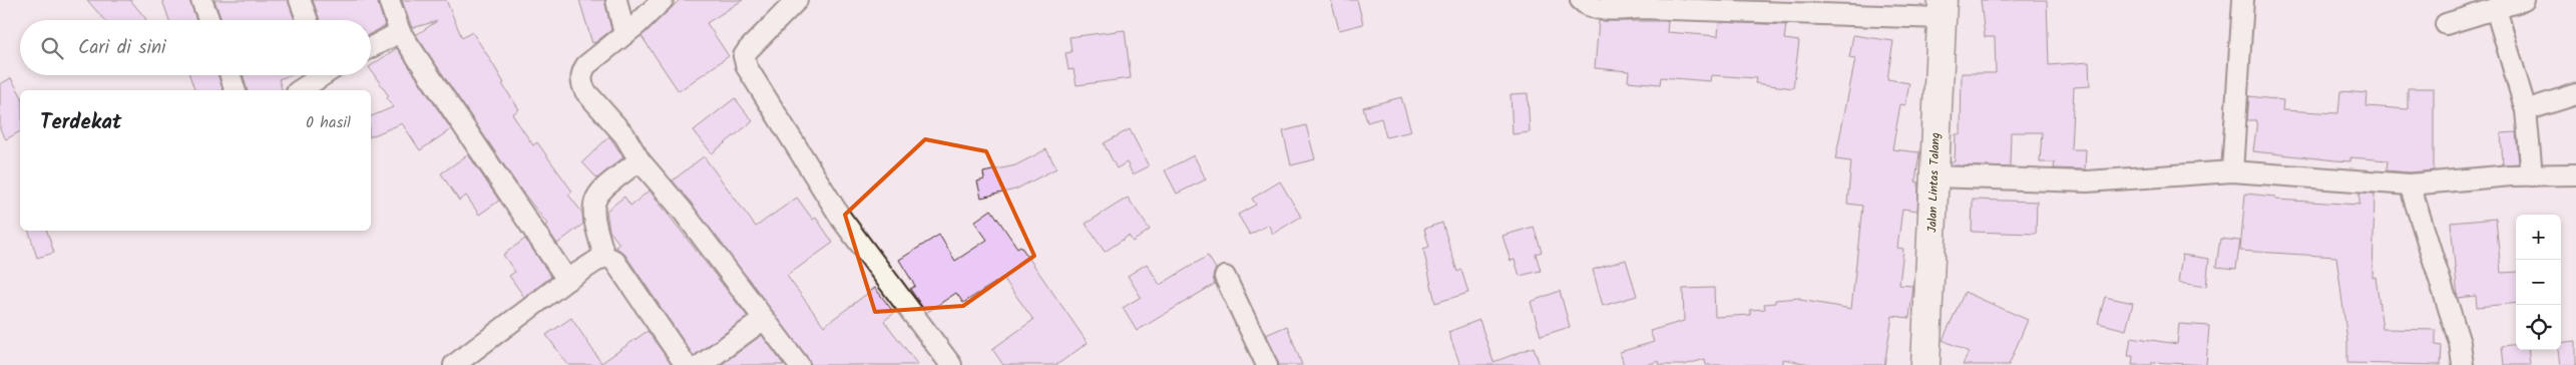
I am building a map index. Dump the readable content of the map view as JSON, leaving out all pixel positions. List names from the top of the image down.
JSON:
{
  "streets": {
    "street": ["Jalan Lintas Talang"]
  },
  "page": {
    "search": "Cari di sini",
    "heading": ["Terdekat", "0 hasil"],
    "map_buttons": ["+", "−"]
  }
}
